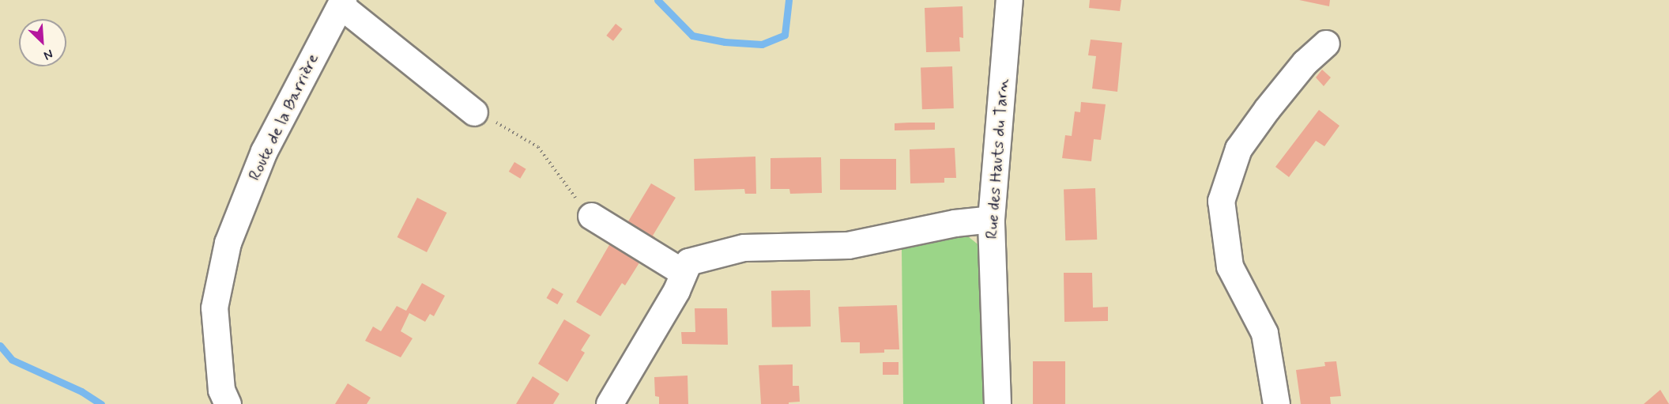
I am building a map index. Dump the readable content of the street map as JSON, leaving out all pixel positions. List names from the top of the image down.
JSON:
{
  "streets": {
    "street": ["Route de la Barrière", "Rue des Hauts du Tarn"]
  },
  "north": "bottom right"
}
